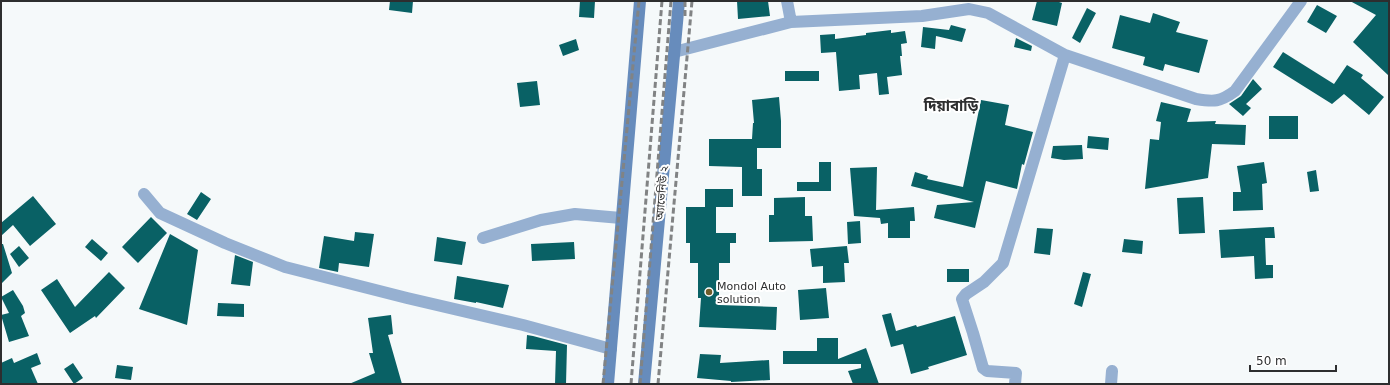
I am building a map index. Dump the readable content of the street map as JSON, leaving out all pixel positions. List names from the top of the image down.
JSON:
{
  "streets": {
    "main road": ["অ্যাভেনিউ ২"]
  },
  "districts": ["দিয়াবাড়ি"],
  "places": ["Mondol Auto solution"],
  "scale_bar": "50 m"
}
